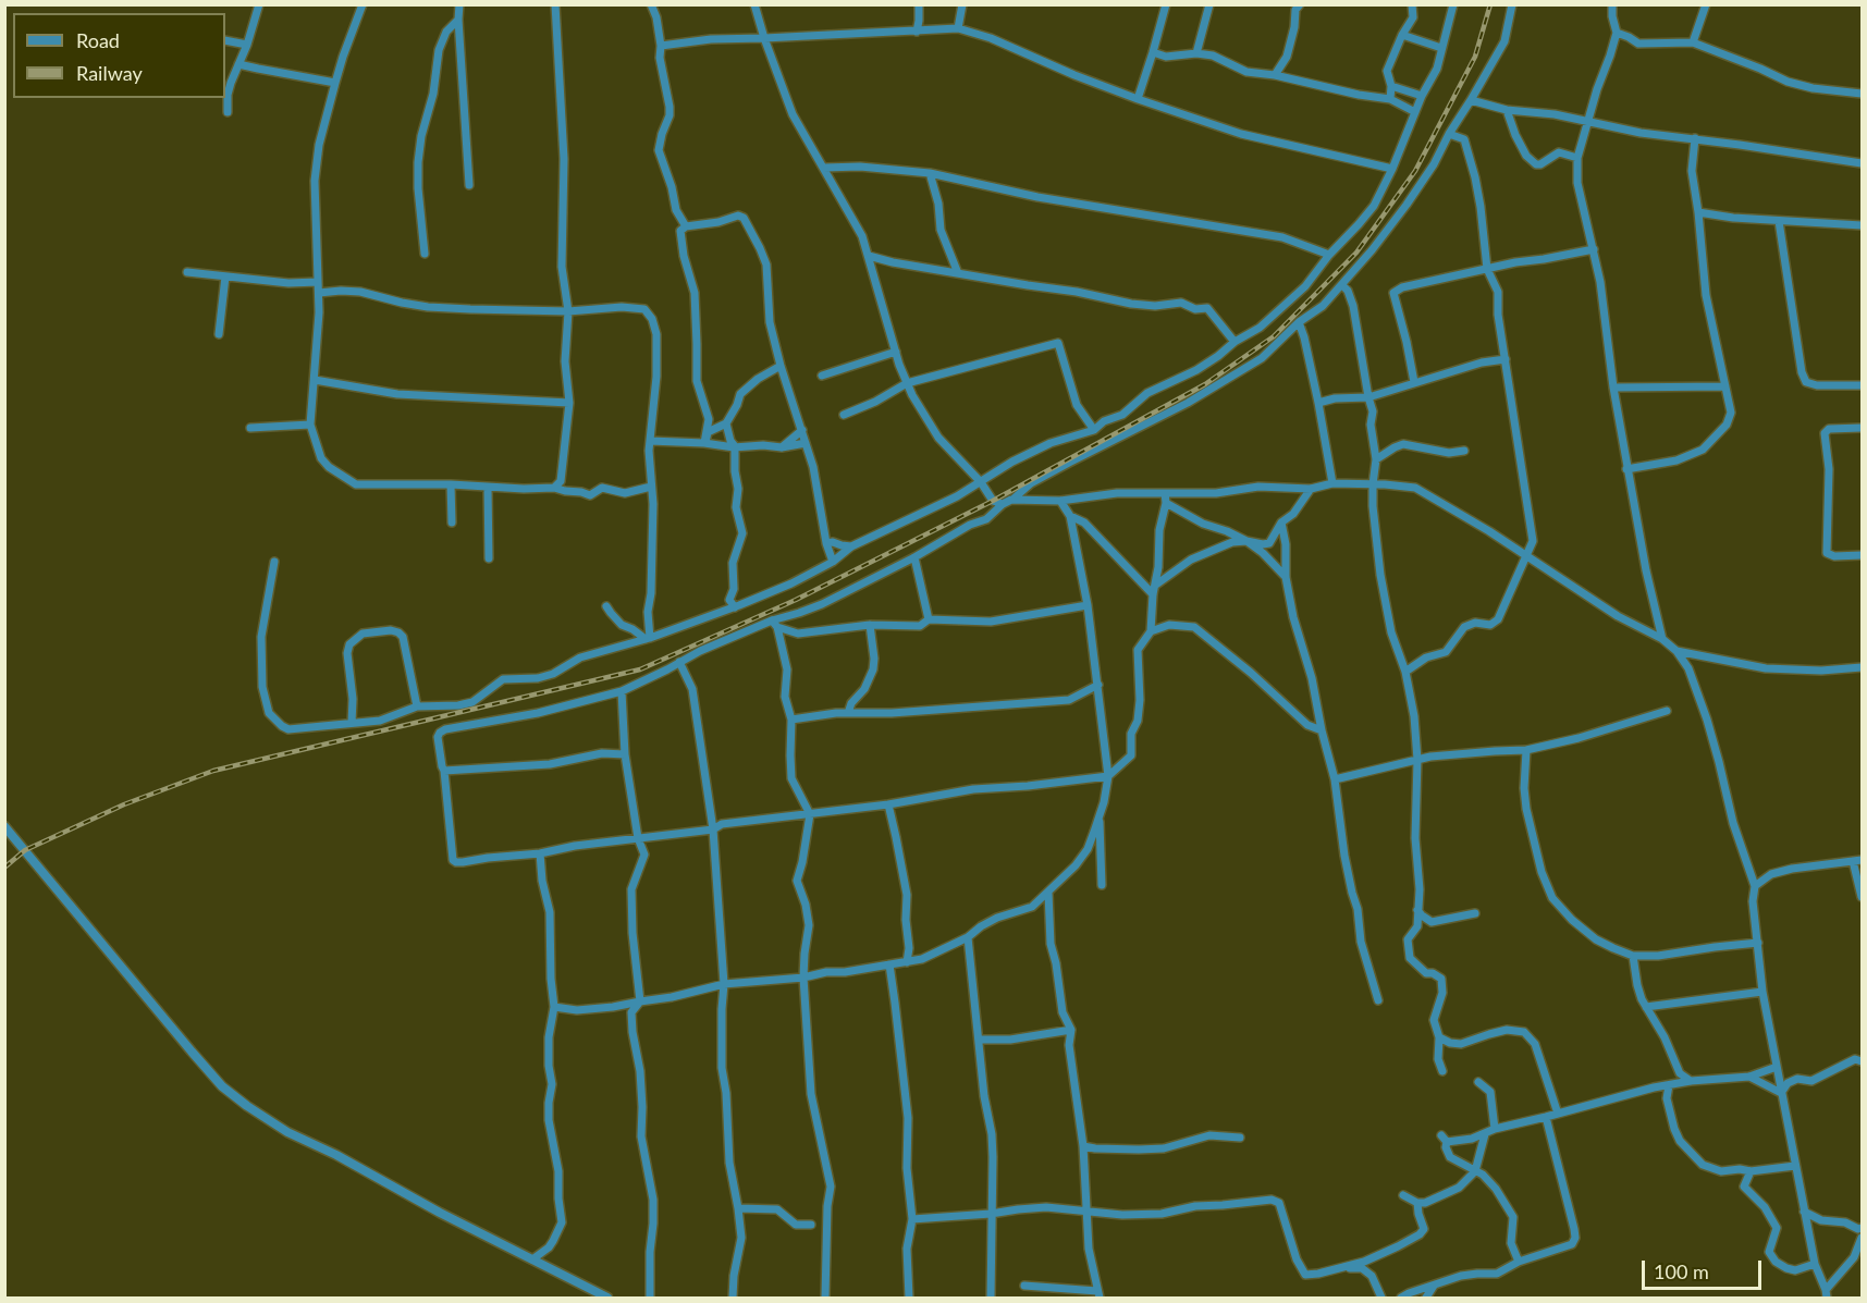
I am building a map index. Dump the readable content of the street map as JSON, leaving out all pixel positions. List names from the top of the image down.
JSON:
{
  "legend": ["Road", "Railway"],
  "scale_bar": "100 m"
}
